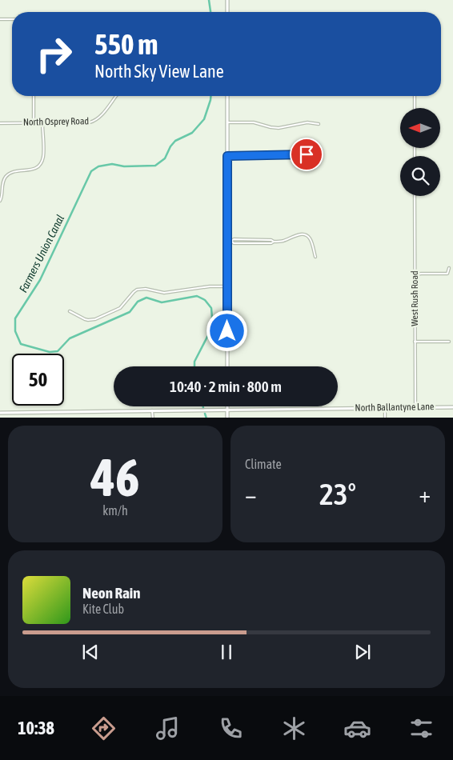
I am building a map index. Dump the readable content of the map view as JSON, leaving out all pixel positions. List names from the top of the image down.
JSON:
{
  "streets": {
    "street": ["North Osprey Road", "West Rush Road", "North Ballantyne Lane"]
  },
  "crossings": [
    ["West Rush Road", "North Ballantyne Lane"]
  ],
  "water": ["Farmers Union Canal"],
  "north": "left",
  "page": {
    "turn": ["550 m", "North Sky View Lane"],
    "limit": "50",
    "trip": "10:40 · 2 min · 800 m",
    "tile": [
      ["46", "km/h"],
      "Climate"
    ],
    "heat": ["−", "23°", "+"],
    "song": ["Neon Rain", "Kite Club"],
    "tabs": "10:38"
  }
}
